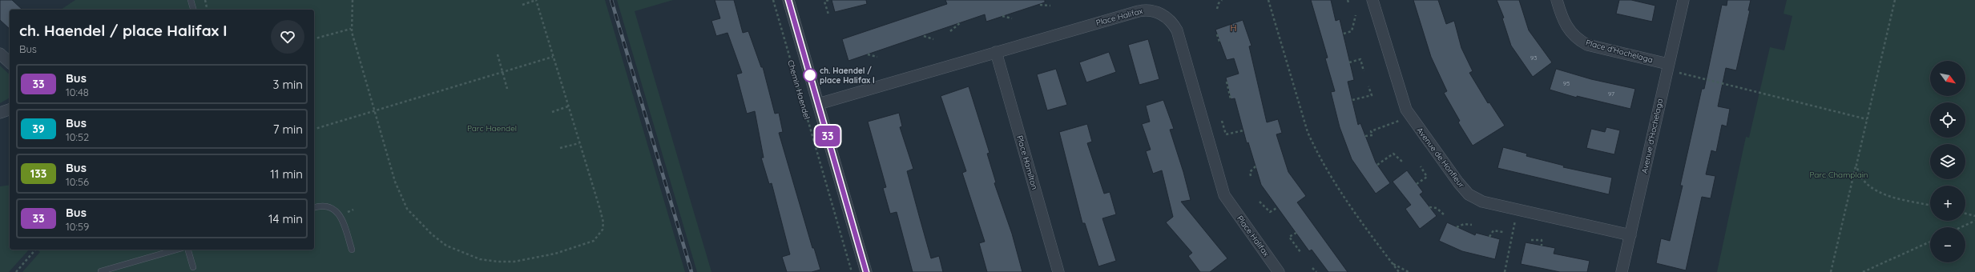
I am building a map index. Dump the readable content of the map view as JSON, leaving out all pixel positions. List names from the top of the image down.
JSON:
{
  "streets": {
    "street": [
      "Place Halifax",
      "Place d'Hochelaga",
      "Chemin Haendel",
      "Avenue d'Hochelaga",
      "Avenue de Honfleur",
      "Place Hamilton"
    ]
  },
  "crossings": [
    ["Place Halifax", "Chemin Haendel"],
    ["Place Halifax", "Place Hamilton"],
    ["Place d'Hochelaga", "Avenue d'Hochelaga"],
    ["Avenue d'Hochelaga", "Avenue de Honfleur"]
  ],
  "districts": ["H"],
  "parks": ["Parc Haendel", "Parc Champlain"],
  "places": ["ch. Haendel / place Halifax I"],
  "lines": ["bus line 33"],
  "house_numbers": ["93", "95", "97"],
  "north": "bottom right",
  "page": {
    "on_map": "33",
    "heading": ["ch. Haendel / place Halifax I", "Bus"],
    "map_buttons": ["+", "−"],
    "list": [
      {
        "mark": "33",
        "name": "Bus",
        "note": "10:48",
        "value": "3 min"
      },
      {
        "mark": "39",
        "name": "Bus",
        "note": "10:52",
        "value": "7 min"
      },
      {
        "mark": "133",
        "name": "Bus",
        "note": "10:56",
        "value": "11 min"
      },
      {
        "mark": "33",
        "name": "Bus",
        "note": "10:59",
        "value": "14 min"
      }
    ]
  }
}
